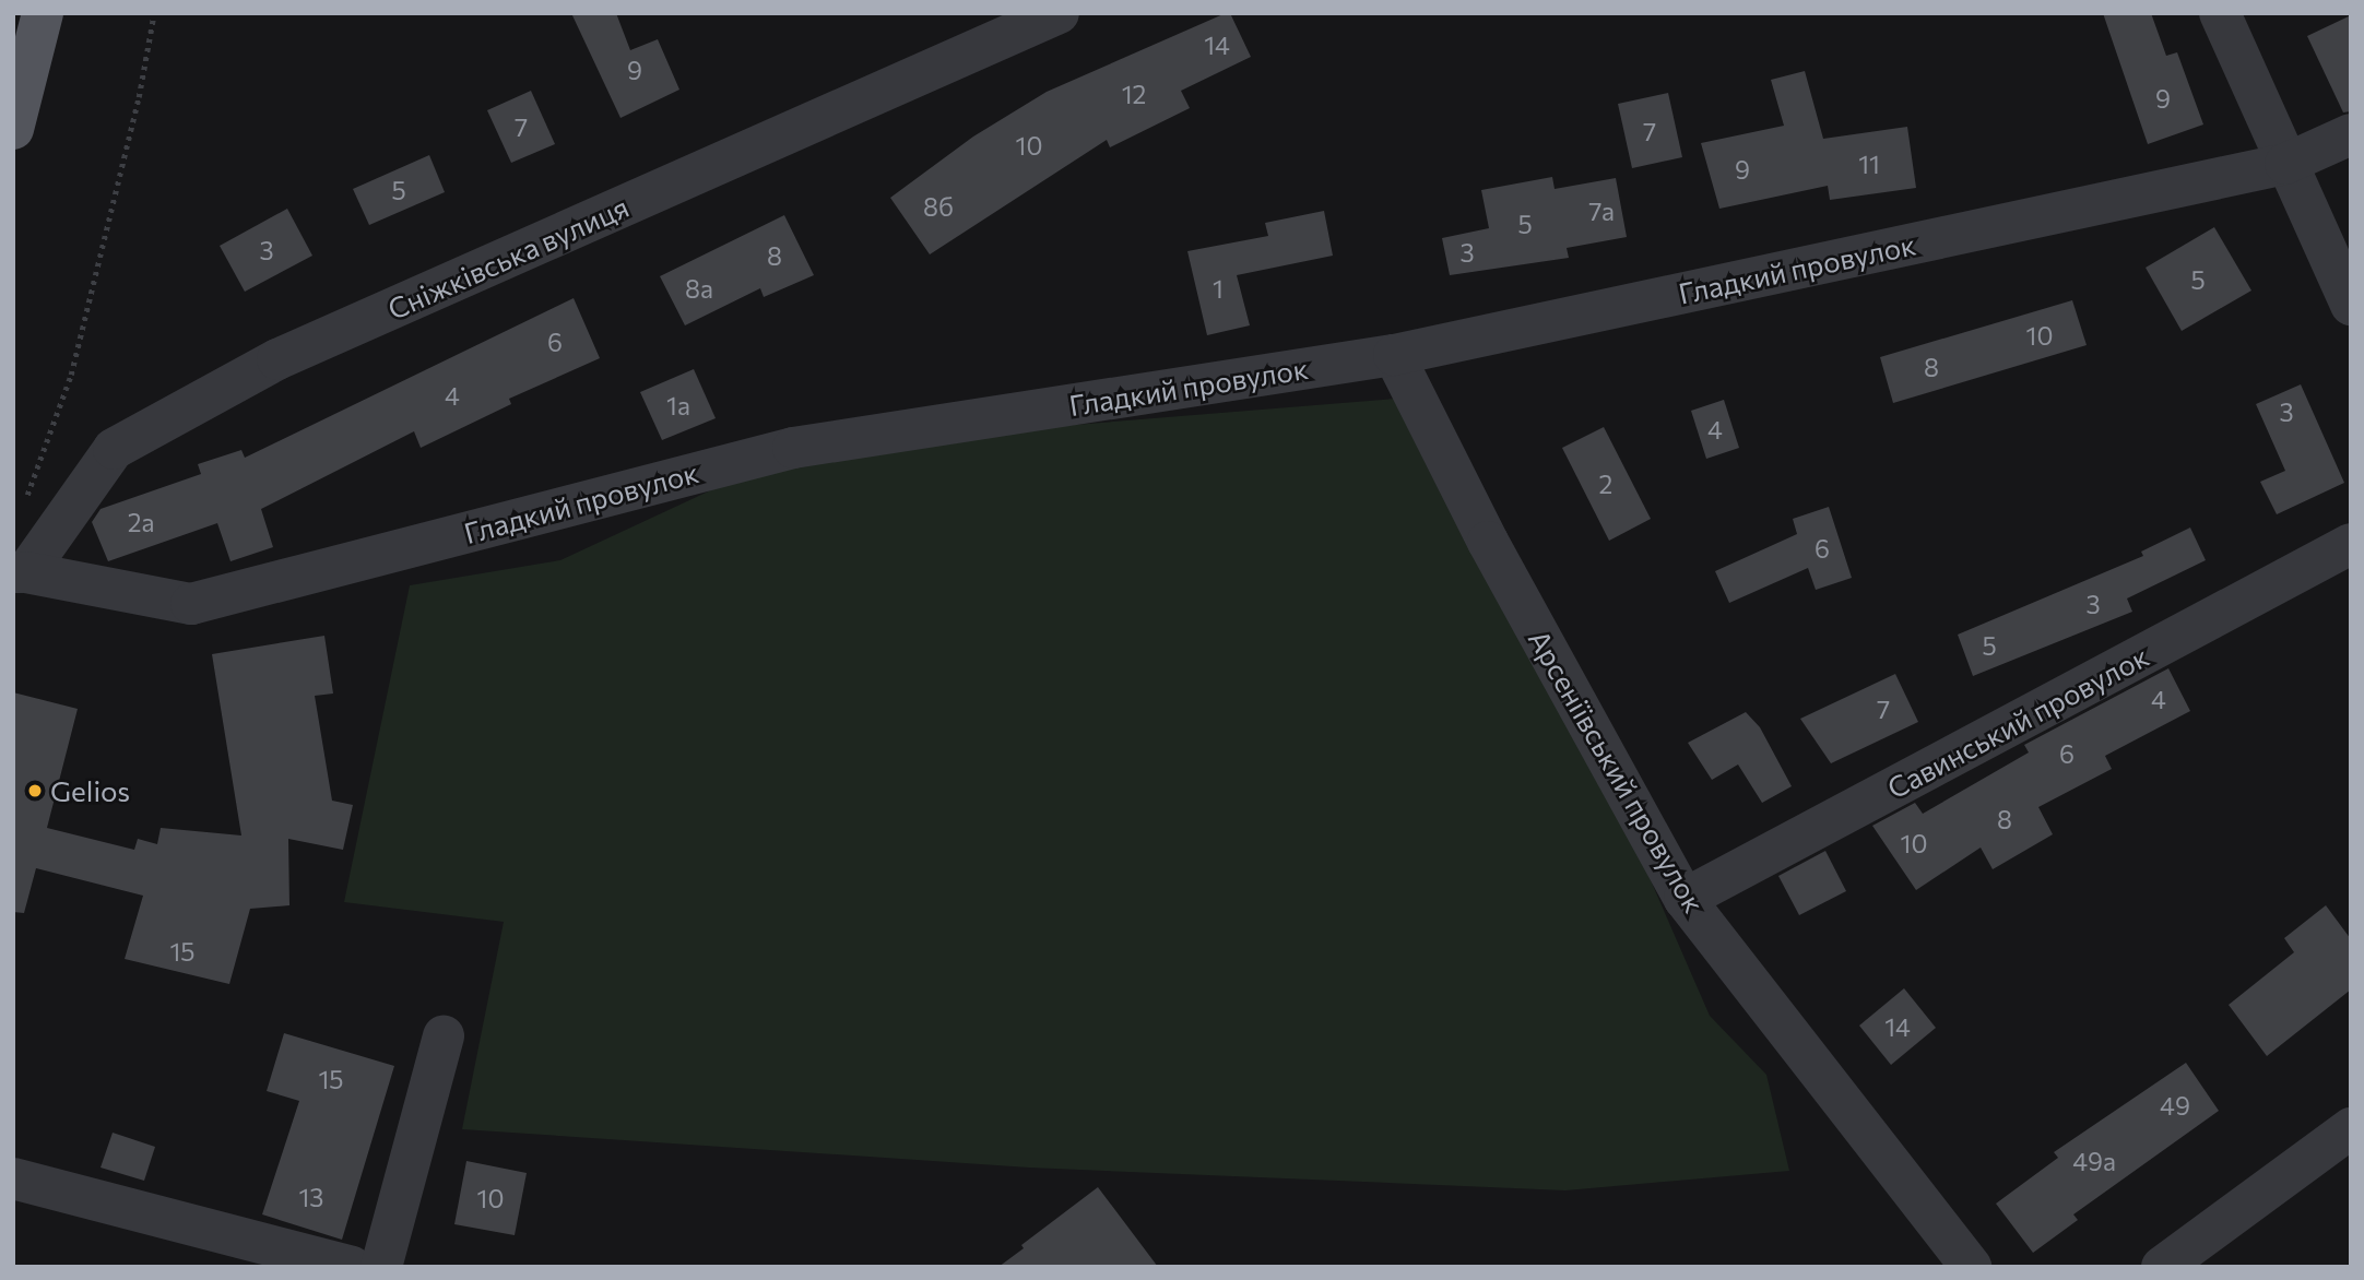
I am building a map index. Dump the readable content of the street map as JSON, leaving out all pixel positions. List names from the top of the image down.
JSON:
{
  "streets": {
    "street": [
      "Сніжківська вулиця",
      "Гладкий провулок",
      "Савинський провулок",
      "Арсеніївський провулок"
    ]
  },
  "crossings": [
    ["Сніжківська вулиця", "Гладкий провулок"],
    ["Гладкий провулок", "Арсеніївський провулок"],
    ["Савинський провулок", "Арсеніївський провулок"]
  ],
  "places": ["Gelios"],
  "house_numbers": [
    "14",
    "9",
    "12",
    "9",
    "7",
    "7",
    "10",
    "11",
    "9",
    "5",
    "8б",
    "7а",
    "5",
    "3",
    "3",
    "8",
    "5",
    "8а",
    "1",
    "10",
    "6",
    "8",
    "4",
    "1а",
    "3",
    "4",
    "2",
    "2а",
    "6",
    "3",
    "5",
    "4",
    "7",
    "6",
    "8",
    "10",
    "15",
    "14",
    "15",
    "49",
    "49а",
    "13",
    "10"
  ]
}
